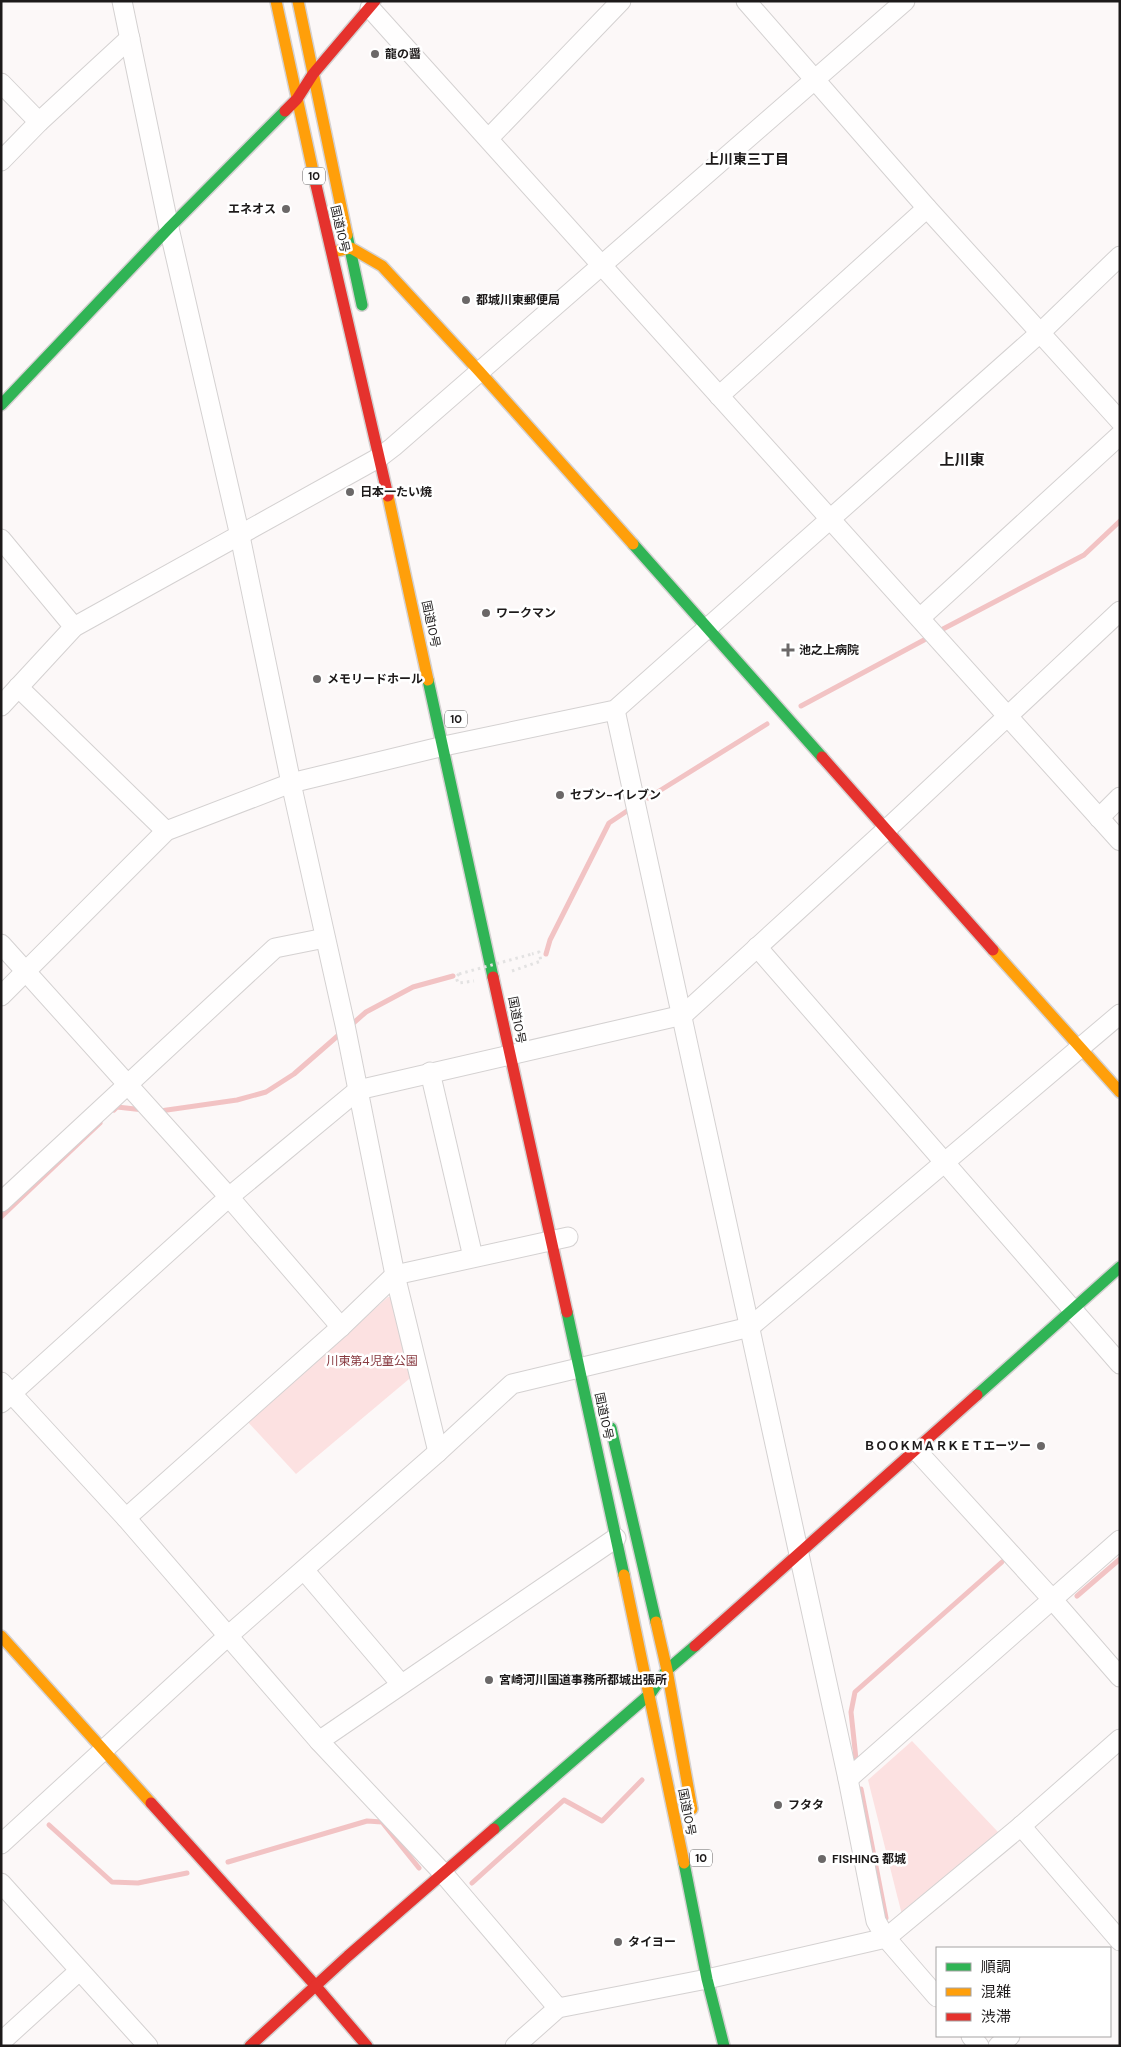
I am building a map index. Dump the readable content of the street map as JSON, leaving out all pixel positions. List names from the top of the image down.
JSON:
{
  "streets": {
    "main road": ["10", "国道10号"]
  },
  "districts": ["上川東三丁目", "上川東"],
  "parks": ["川東第4児童公園"],
  "places": {
    "other": [
      "龍の醤",
      "エネオス",
      "都城川東郵便局",
      "日本一たい焼",
      "ワークマン",
      "メモリードホール",
      "セブン-イレブン",
      "ＢＯＯＫＭＡＲＫＥＴエーツー",
      "宮崎河川国道事務所都城出張所",
      "フタタ",
      "FISHING 都城",
      "タイヨー"
    ],
    "health": ["池之上病院"]
  },
  "legend": ["順調", "混雑", "渋滞"]
}
